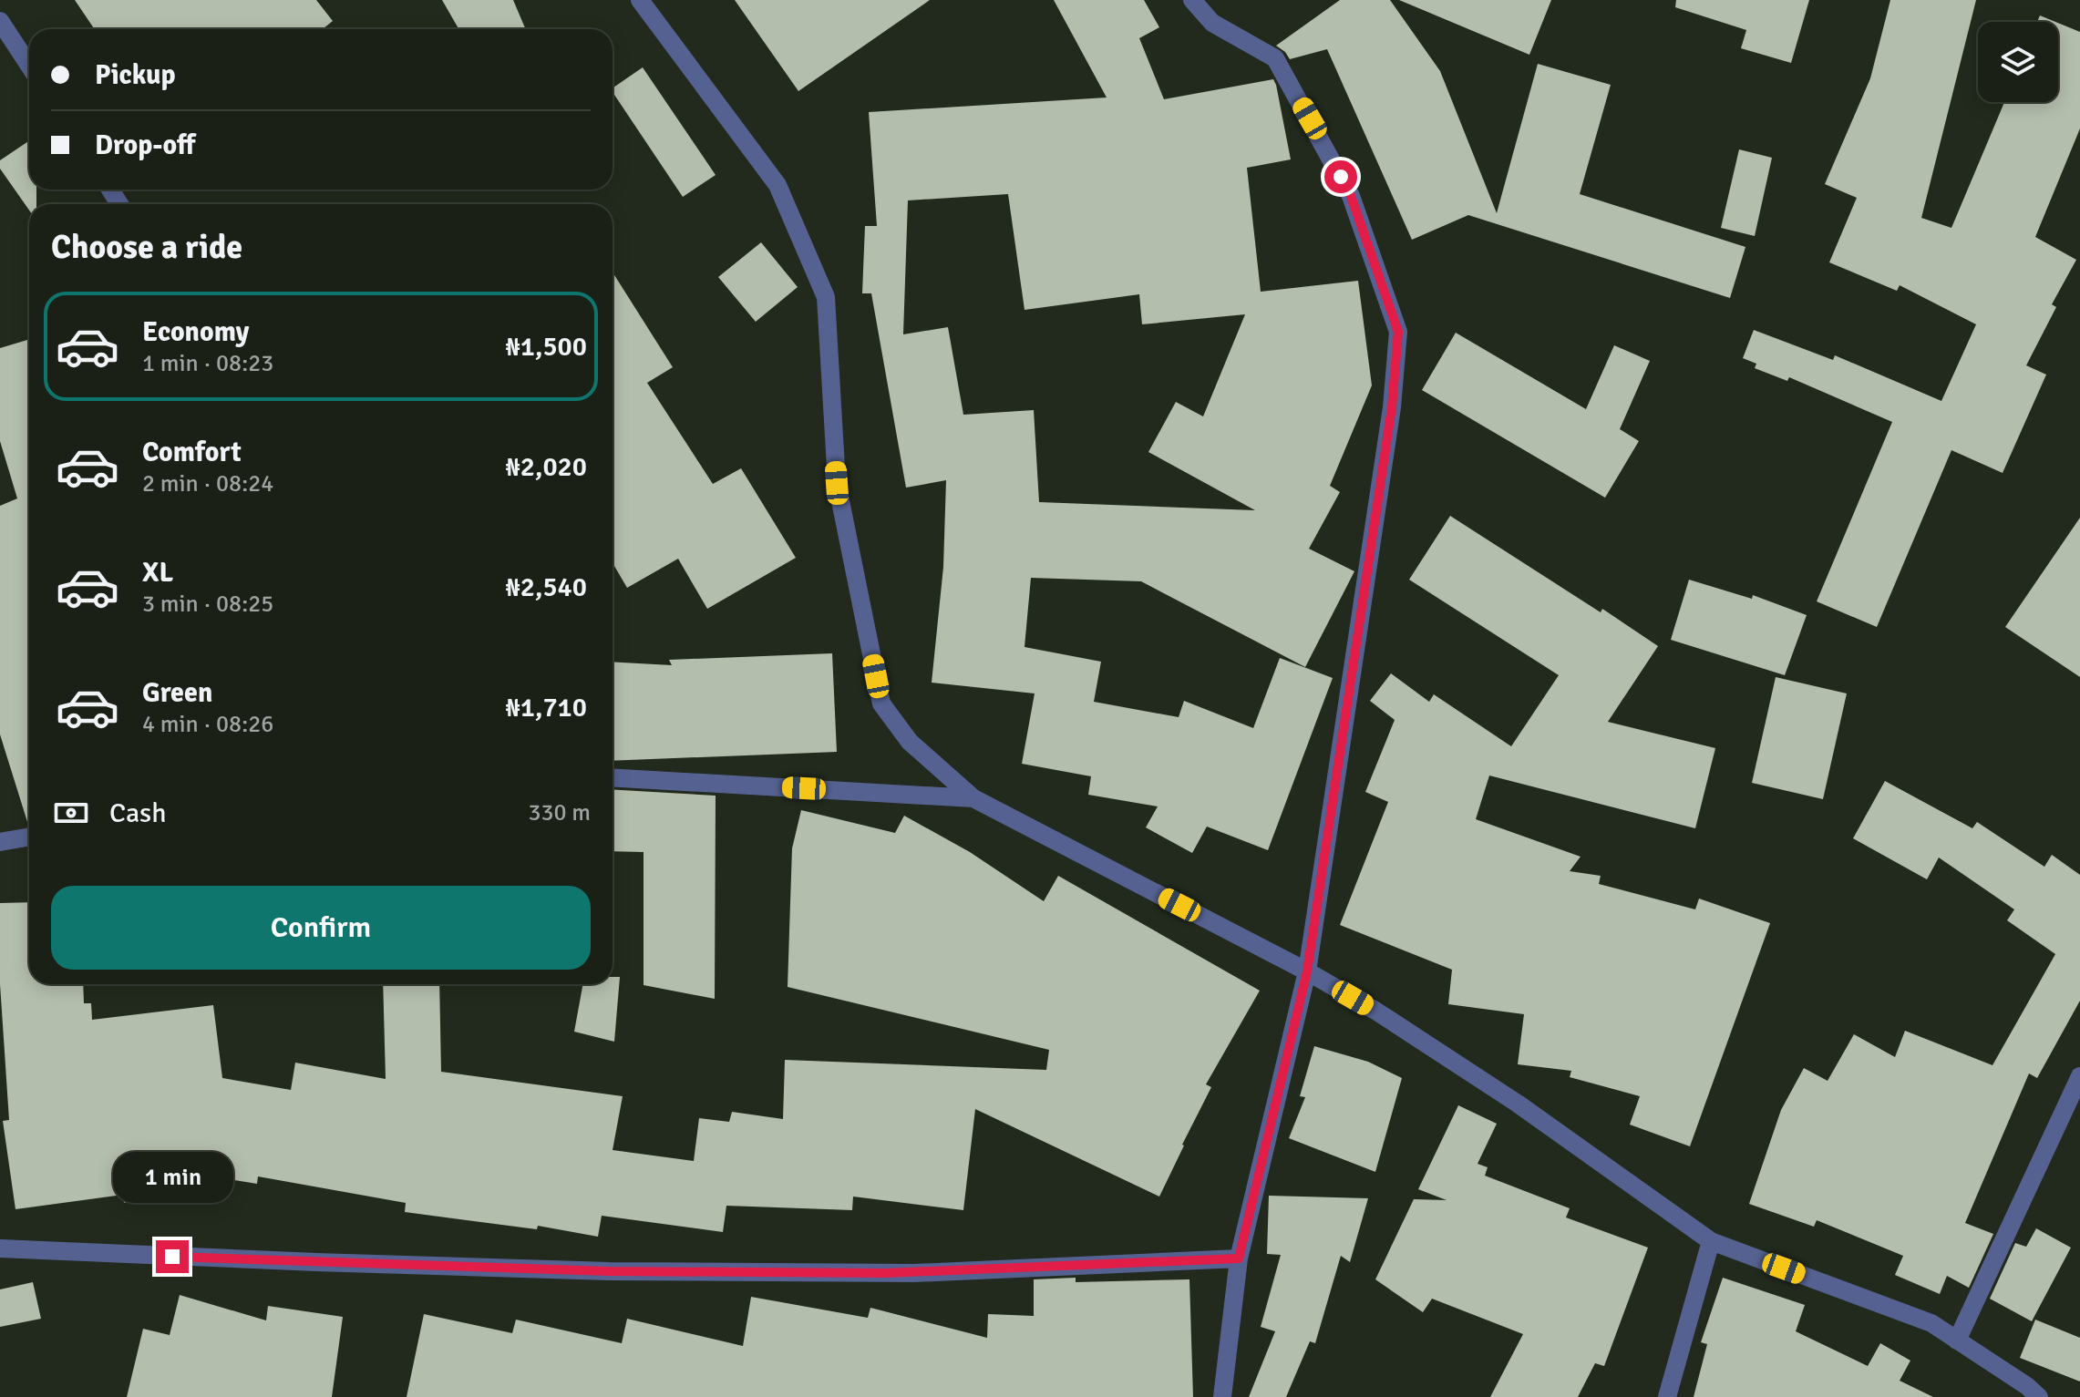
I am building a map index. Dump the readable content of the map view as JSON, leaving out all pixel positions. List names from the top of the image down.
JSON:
{
  "page": {
    "banner": ["Pickup", "Drop-off"],
    "heading": "Choose a ride",
    "list": [
      {
        "name": "Economy",
        "note": "1 min · 08:23",
        "value": "₦1,500"
      },
      {
        "name": "Comfort",
        "note": "2 min · 08:24",
        "value": "₦2,020"
      },
      {
        "name": "XL",
        "note": "3 min · 08:25",
        "value": "₦2,540"
      },
      {
        "name": "Green",
        "note": "4 min · 08:26",
        "value": "₦1,710"
      }
    ],
    "pay": ["Cash", "330 m"],
    "buttons": "Confirm",
    "bubble": "1 min"
  }
}
